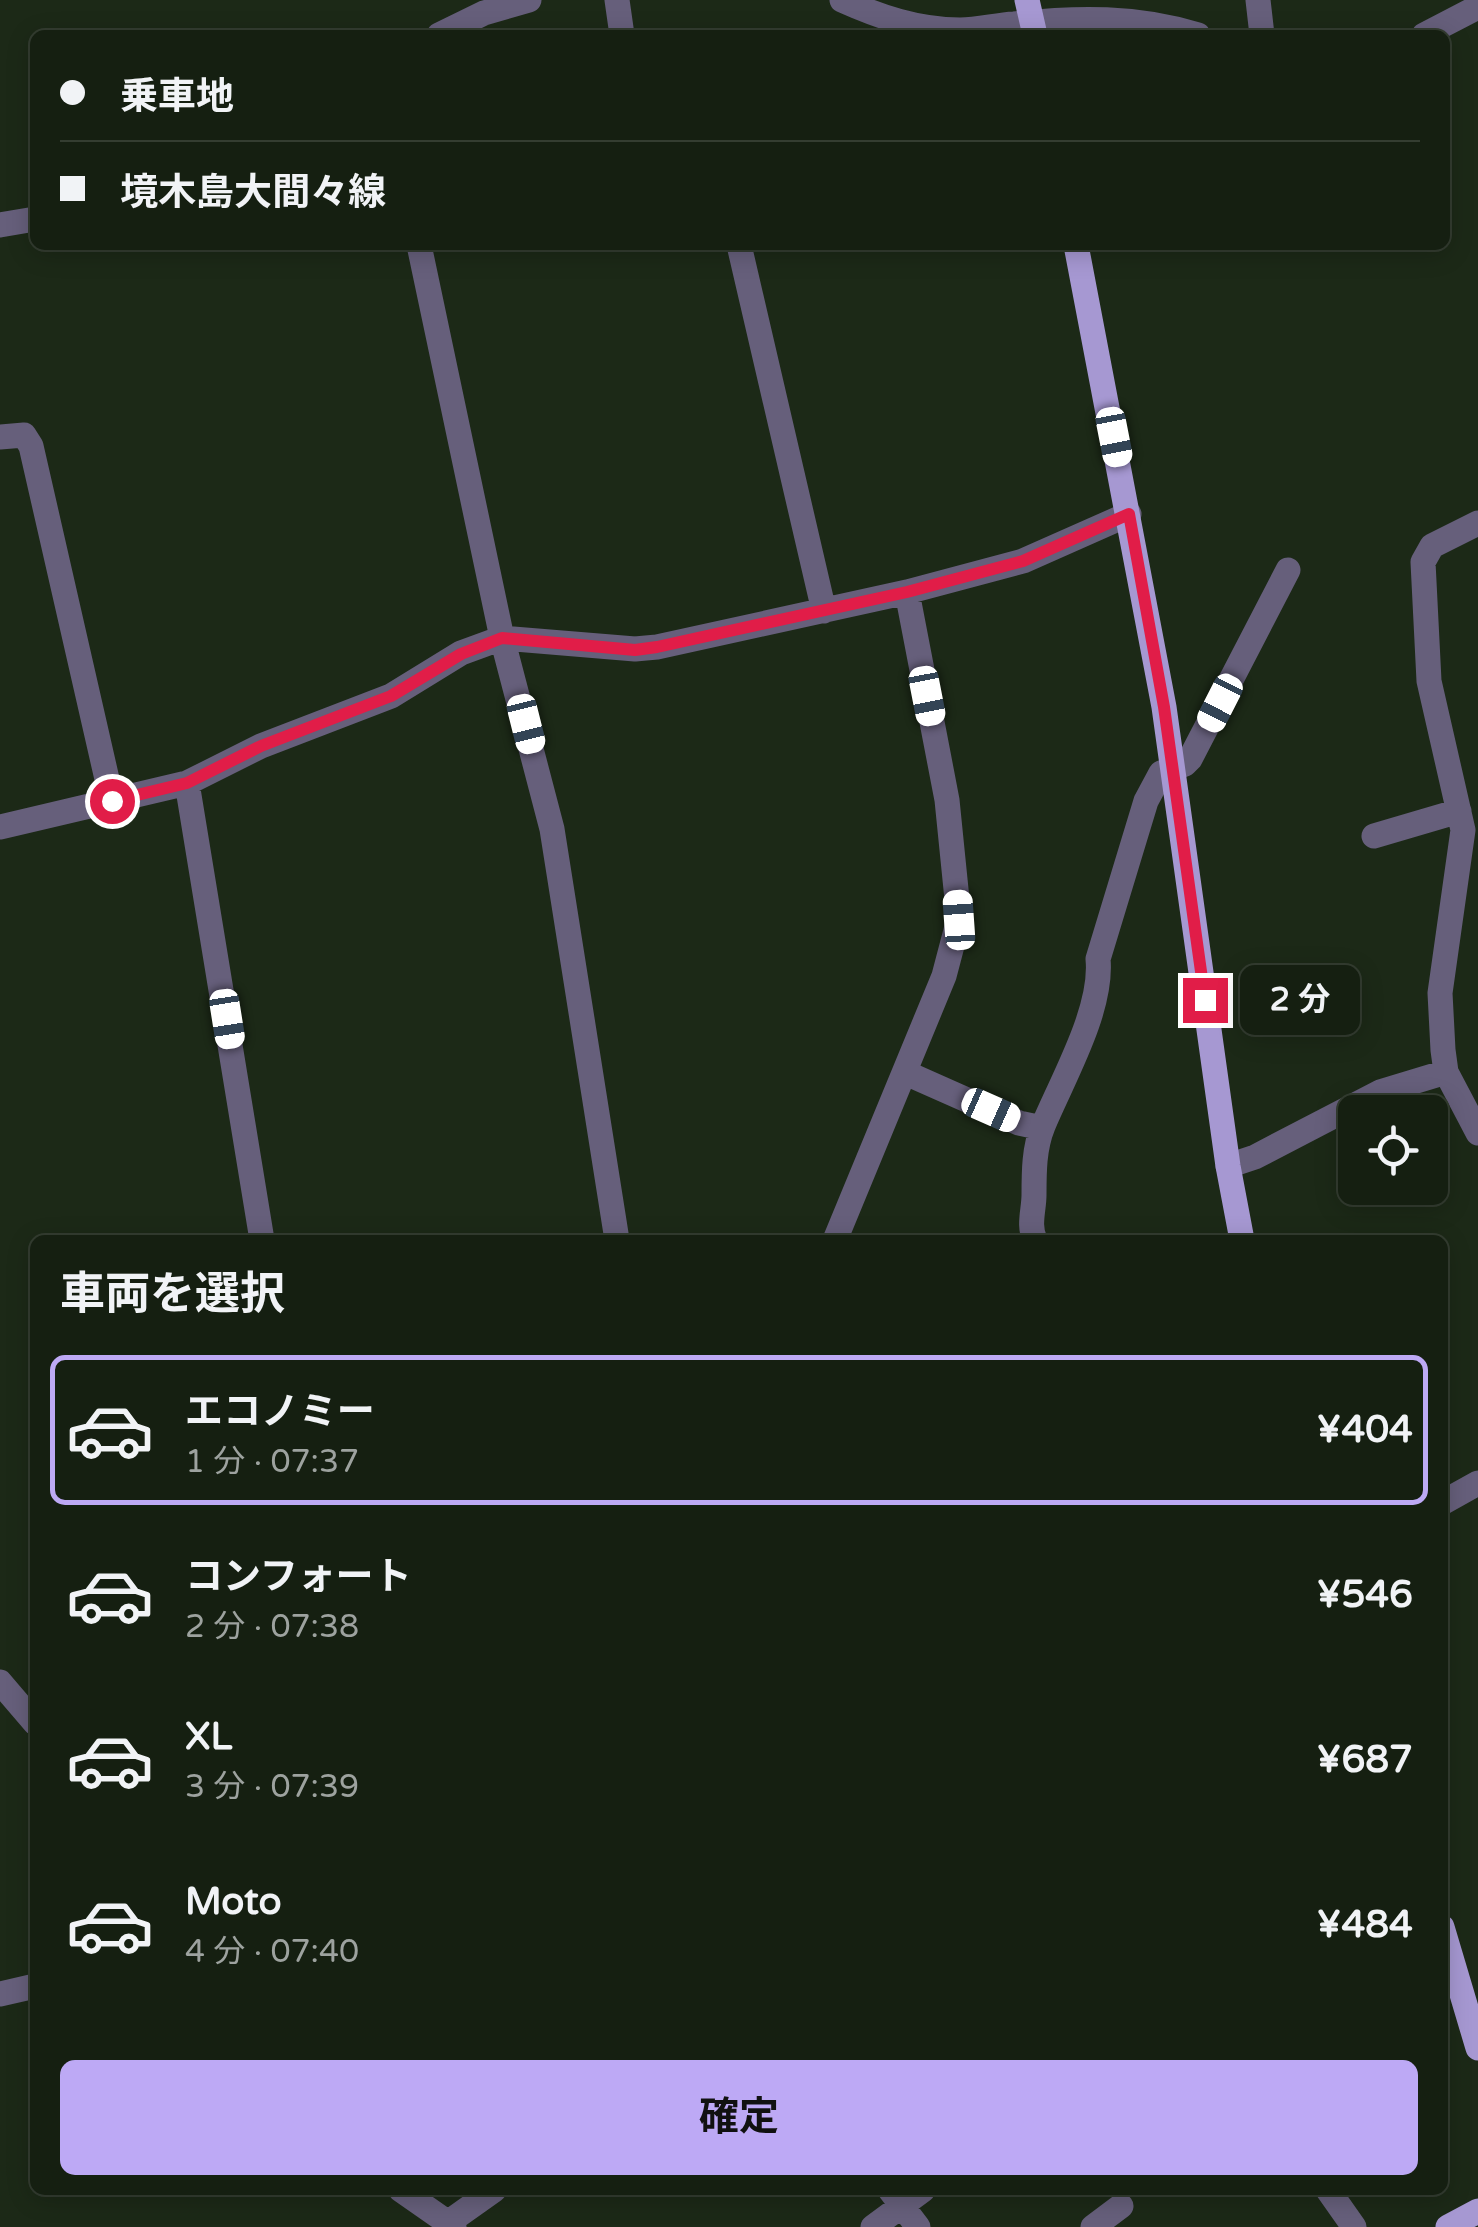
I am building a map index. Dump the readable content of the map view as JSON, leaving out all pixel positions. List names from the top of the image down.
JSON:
{
  "page": {
    "banner": ["乗車地", "境木島大間々線"],
    "bubble": "2 分",
    "heading": "車両を選択",
    "list": [
      {
        "name": "エコノミー",
        "note": "1 分 · 07:37",
        "value": "¥404"
      },
      {
        "name": "コンフォート",
        "note": "2 分 · 07:38",
        "value": "¥546"
      },
      {
        "name": "XL",
        "note": "3 分 · 07:39",
        "value": "¥687"
      },
      {
        "name": "Moto",
        "note": "4 分 · 07:40",
        "value": "¥484"
      }
    ],
    "buttons": "確定"
  }
}
